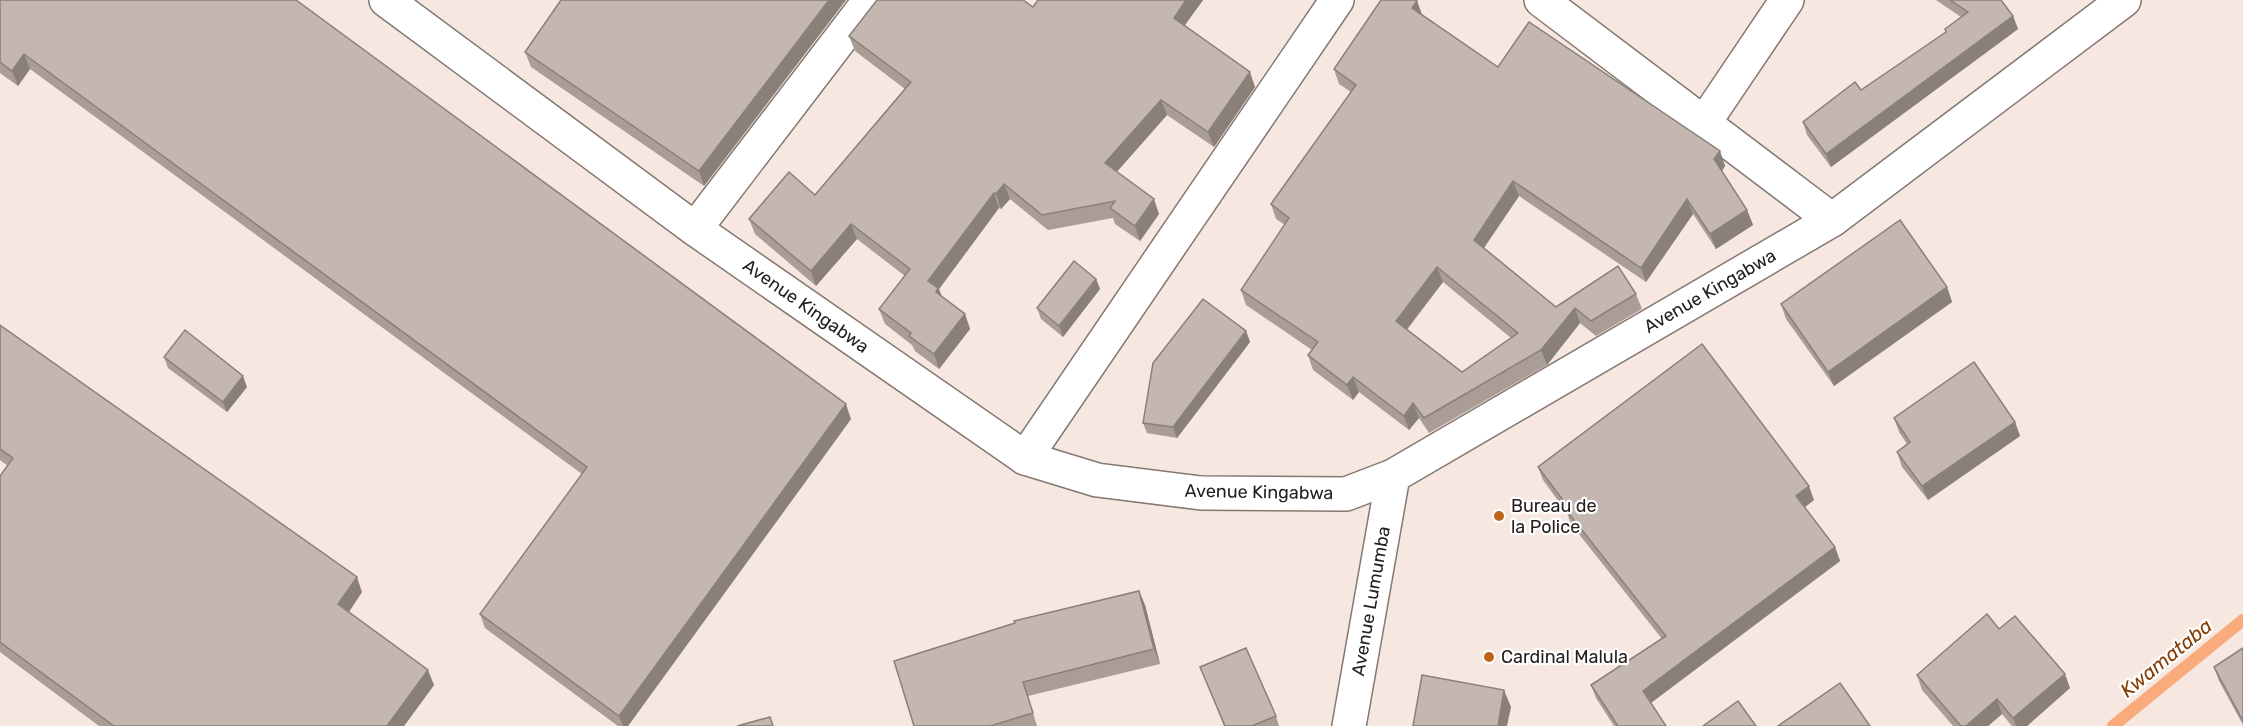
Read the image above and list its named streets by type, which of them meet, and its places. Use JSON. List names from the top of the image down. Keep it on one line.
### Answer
{"streets":{"street":["Avenue Kingabwa","Avenue Lumumba"]},"crossings":[["Avenue Kingabwa","Avenue Lumumba"]],"water":["Kwamataba"],"places":["Bureau de la Police","Cardinal Malula"]}
